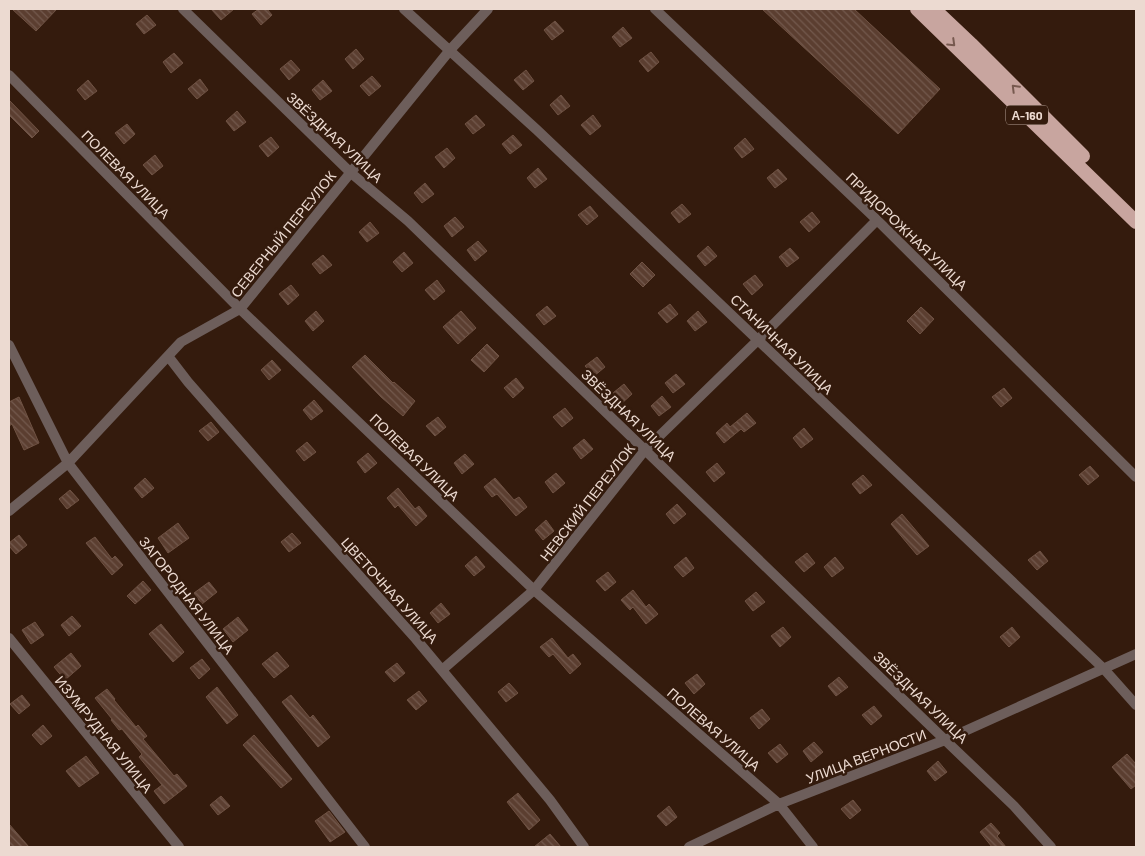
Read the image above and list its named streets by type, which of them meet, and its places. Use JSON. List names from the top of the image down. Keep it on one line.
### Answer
{"streets":{"highway":["А-160"],"street":["ЗВЁЗДНАЯ УЛИЦА","ПОЛЕВАЯ УЛИЦА","ПРИДОРОЖНАЯ УЛИЦА","СЕВЕРНЫЙ ПЕРЕУЛОК","СТАНИЧНАЯ УЛИЦА","НЕВСКИЙ ПЕРЕУЛОК","ЦВЕТОЧНАЯ УЛИЦА","ЗАГОРОДНАЯ УЛИЦА","ИЗУМРУДНАЯ УЛИЦА","УЛИЦА ВЕРНОСТИ"]},"crossings":[["ЗВЁЗДНАЯ УЛИЦА","СЕВЕРНЫЙ ПЕРЕУЛОК"],["ЗВЁЗДНАЯ УЛИЦА","НЕВСКИЙ ПЕРЕУЛОК"],["ЗВЁЗДНАЯ УЛИЦА","УЛИЦА ВЕРНОСТИ"],["ПОЛЕВАЯ УЛИЦА","СЕВЕРНЫЙ ПЕРЕУЛОК"],["ПОЛЕВАЯ УЛИЦА","НЕВСКИЙ ПЕРЕУЛОК"],["ПОЛЕВАЯ УЛИЦА","УЛИЦА ВЕРНОСТИ"],["ПРИДОРОЖНАЯ УЛИЦА","НЕВСКИЙ ПЕРЕУЛОК"],["СЕВЕРНЫЙ ПЕРЕУЛОК","СТАНИЧНАЯ УЛИЦА"],["СЕВЕРНЫЙ ПЕРЕУЛОК","ЦВЕТОЧНАЯ УЛИЦА"],["СЕВЕРНЫЙ ПЕРЕУЛОК","ЗАГОРОДНАЯ УЛИЦА"],["СТАНИЧНАЯ УЛИЦА","НЕВСКИЙ ПЕРЕУЛОК"],["СТАНИЧНАЯ УЛИЦА","УЛИЦА ВЕРНОСТИ"],["НЕВСКИЙ ПЕРЕУЛОК","ЦВЕТОЧНАЯ УЛИЦА"]]}
